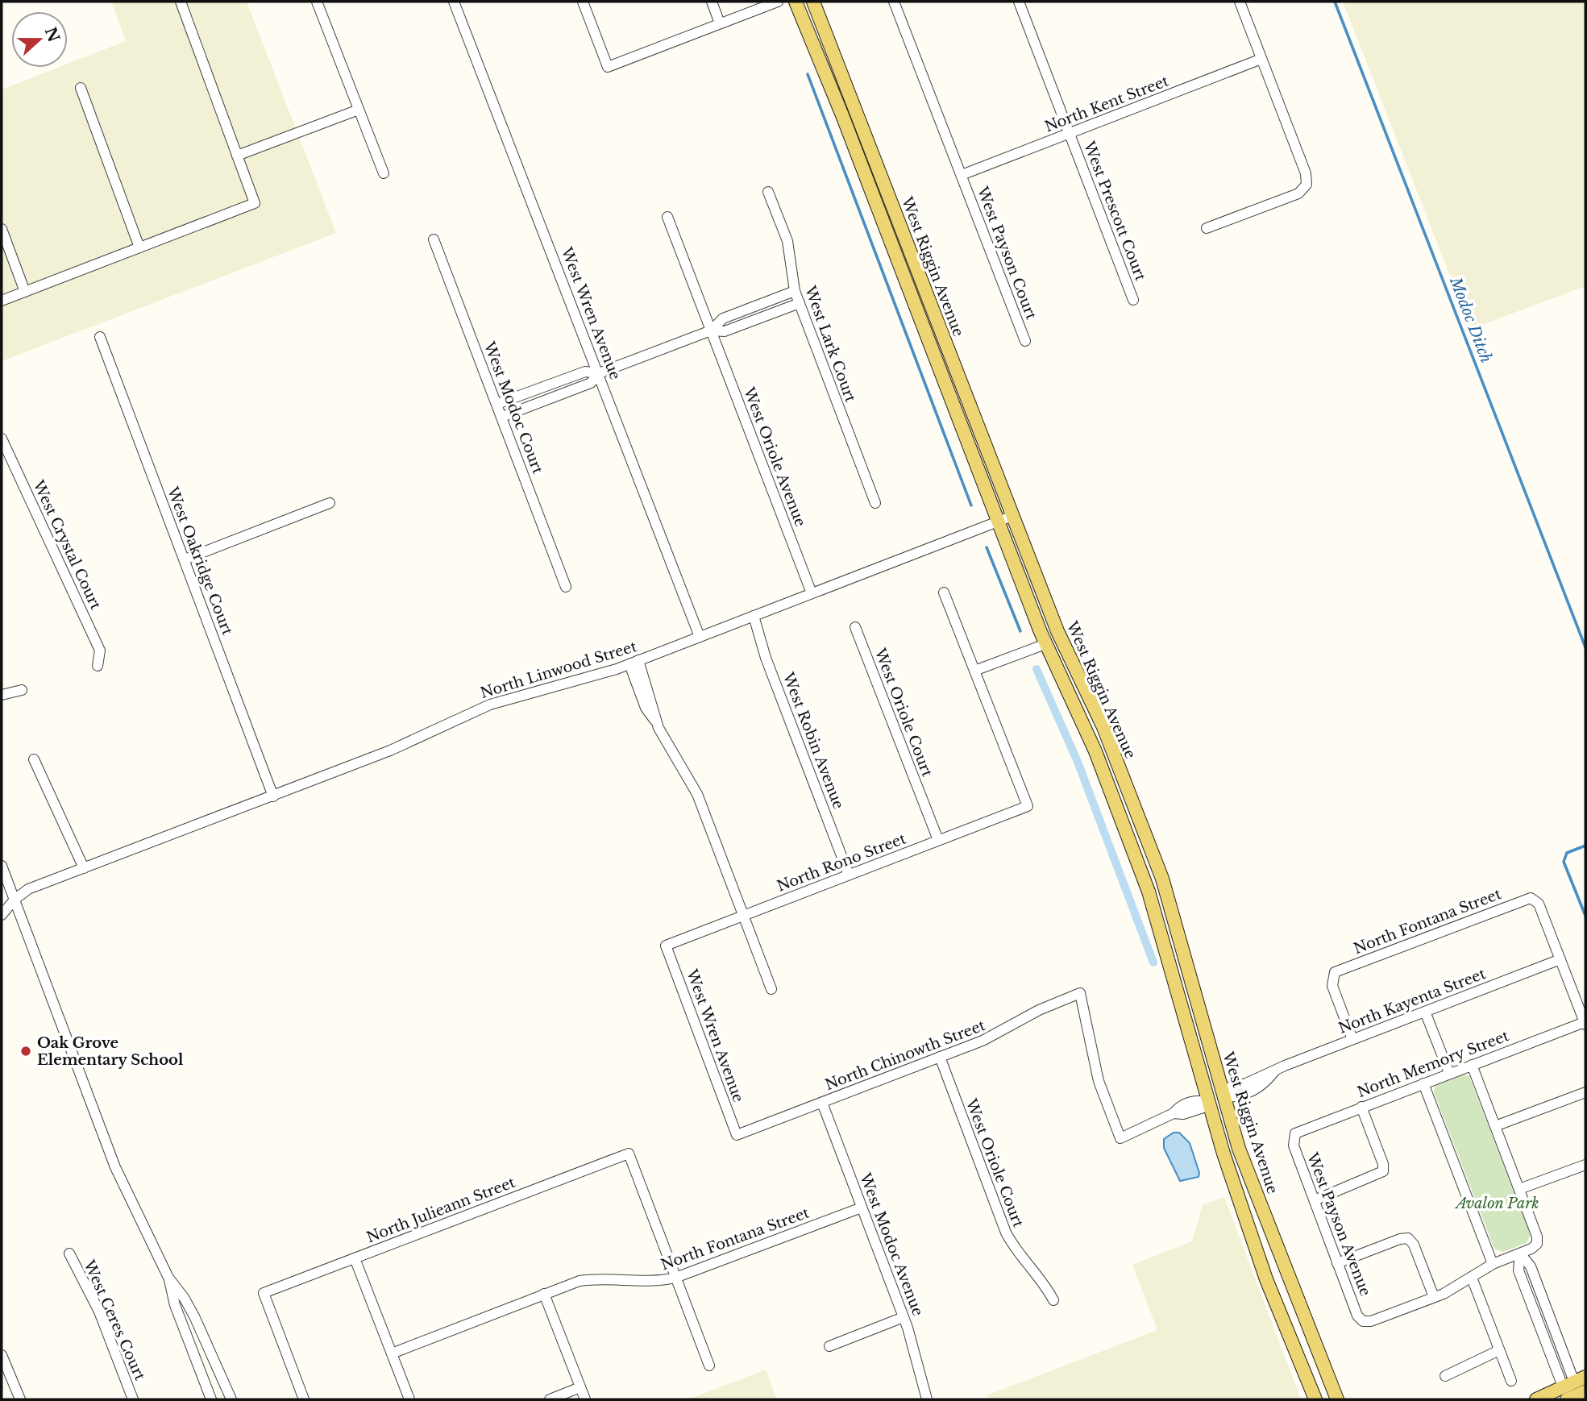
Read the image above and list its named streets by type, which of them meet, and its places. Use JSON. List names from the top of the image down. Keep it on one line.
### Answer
{"streets":{"main road":["West Riggin Avenue"],"street":["North Kent Street","West Prescott Court","West Payson Court","West Wren Avenue","West Lark Court","West Modoc Court","West Oriole Avenue","West Crystal Court","West Oakridge Court","North Linwood Street","West Oriole Court","West Robin Avenue","North Rono Street","North Fontana Street","North Kayenta Street","North Chinowth Street","North Memory Street","North Julieann Street","West Payson Avenue","West Modoc Avenue","West Ceres Court"]},"crossings":[["North Kent Street","West Prescott Court"],["North Kent Street","West Payson Court"],["West Riggin Avenue","North Linwood Street"],["West Riggin Avenue","North Kayenta Street"],["West Wren Avenue","North Linwood Street"],["West Wren Avenue","North Rono Street"],["West Wren Avenue","North Chinowth Street"],["West Oriole Avenue","North Linwood Street"],["West Oakridge Court","North Linwood Street"],["North Linwood Street","West Robin Avenue"],["West Oriole Court","North Rono Street"],["West Oriole Court","North Chinowth Street"],["West Robin Avenue","North Rono Street"],["North Fontana Street","North Kayenta Street"],["North Fontana Street","North Julieann Street"],["North Fontana Street","West Modoc Avenue"],["North Chinowth Street","West Modoc Avenue"],["North Memory Street","West Payson Avenue"]],"water":["Modoc Ditch"],"parks":["Avalon Park"],"places":["Oak Grove Elementary School"],"north":"right"}
